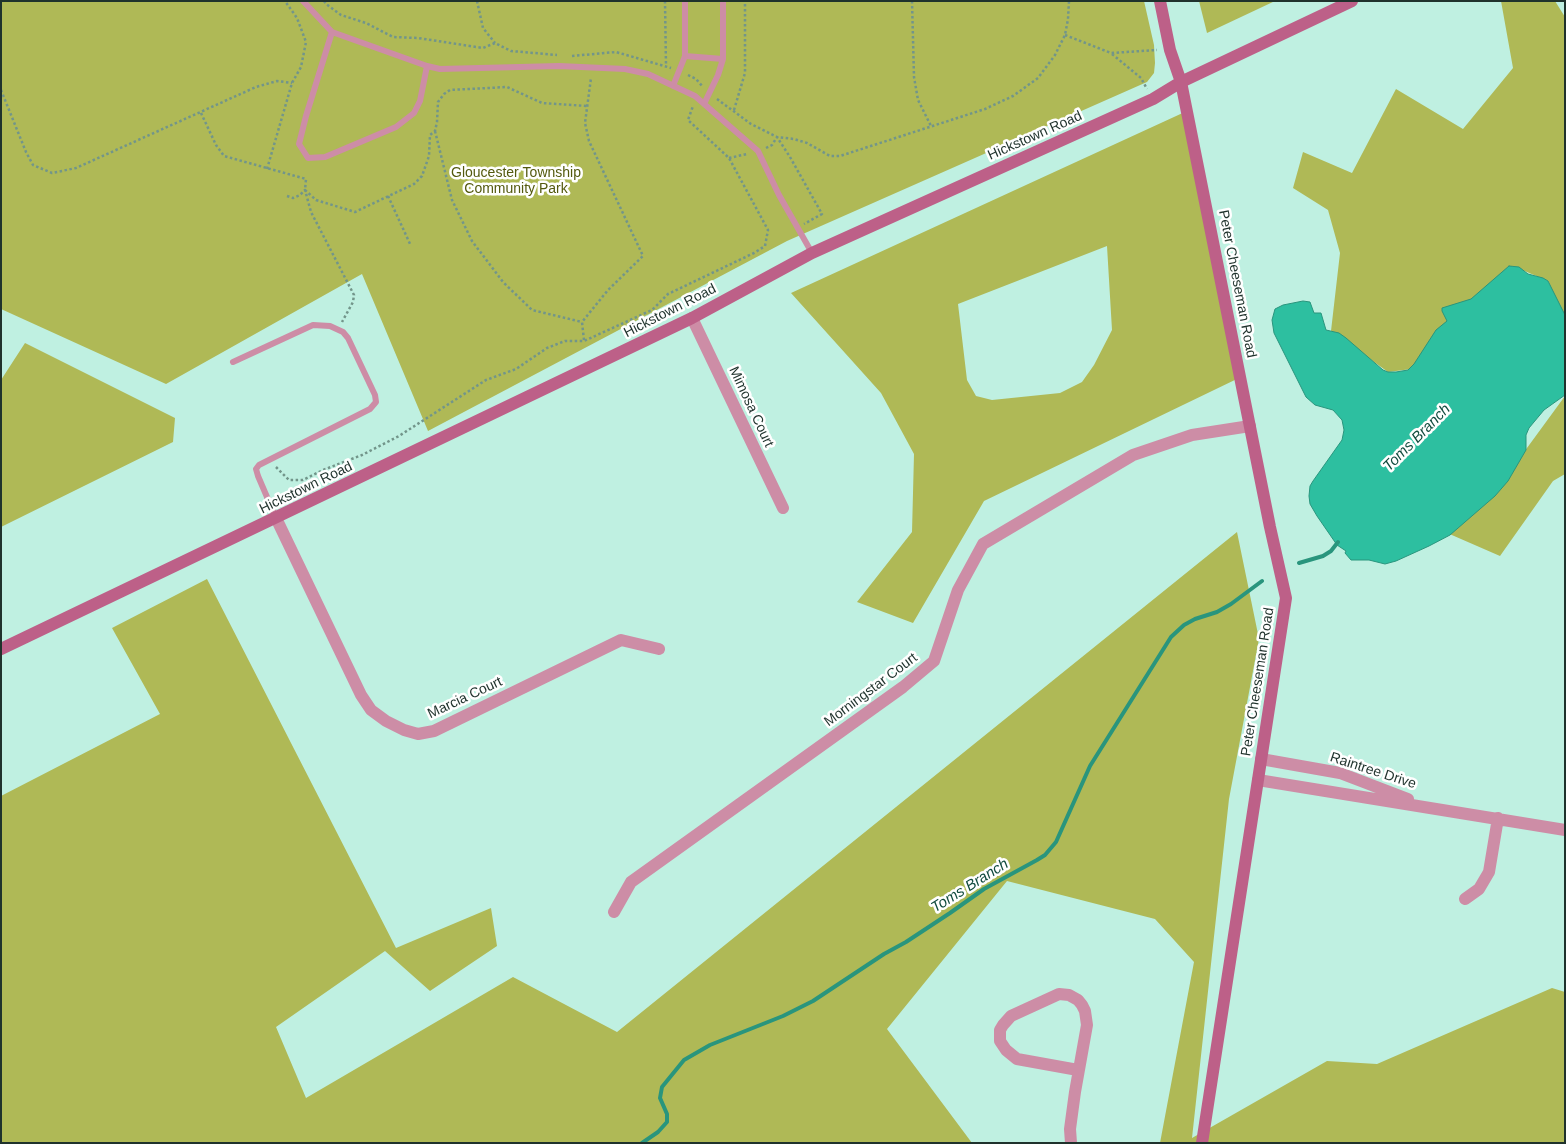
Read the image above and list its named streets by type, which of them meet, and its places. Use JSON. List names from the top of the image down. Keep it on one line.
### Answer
{"streets":{"street":["Hickstown Road","Peter Cheeseman Road","Mimosa Court","Morningstar Court","Marcia Court","Raintree Drive"]},"crossings":[["Hickstown Road","Peter Cheeseman Road"],["Hickstown Road","Mimosa Court"],["Hickstown Road","Marcia Court"],["Peter Cheeseman Road","Morningstar Court"],["Peter Cheeseman Road","Raintree Drive"]],"water":["Toms Branch"],"parks":["Gloucester Township Community Park"]}
